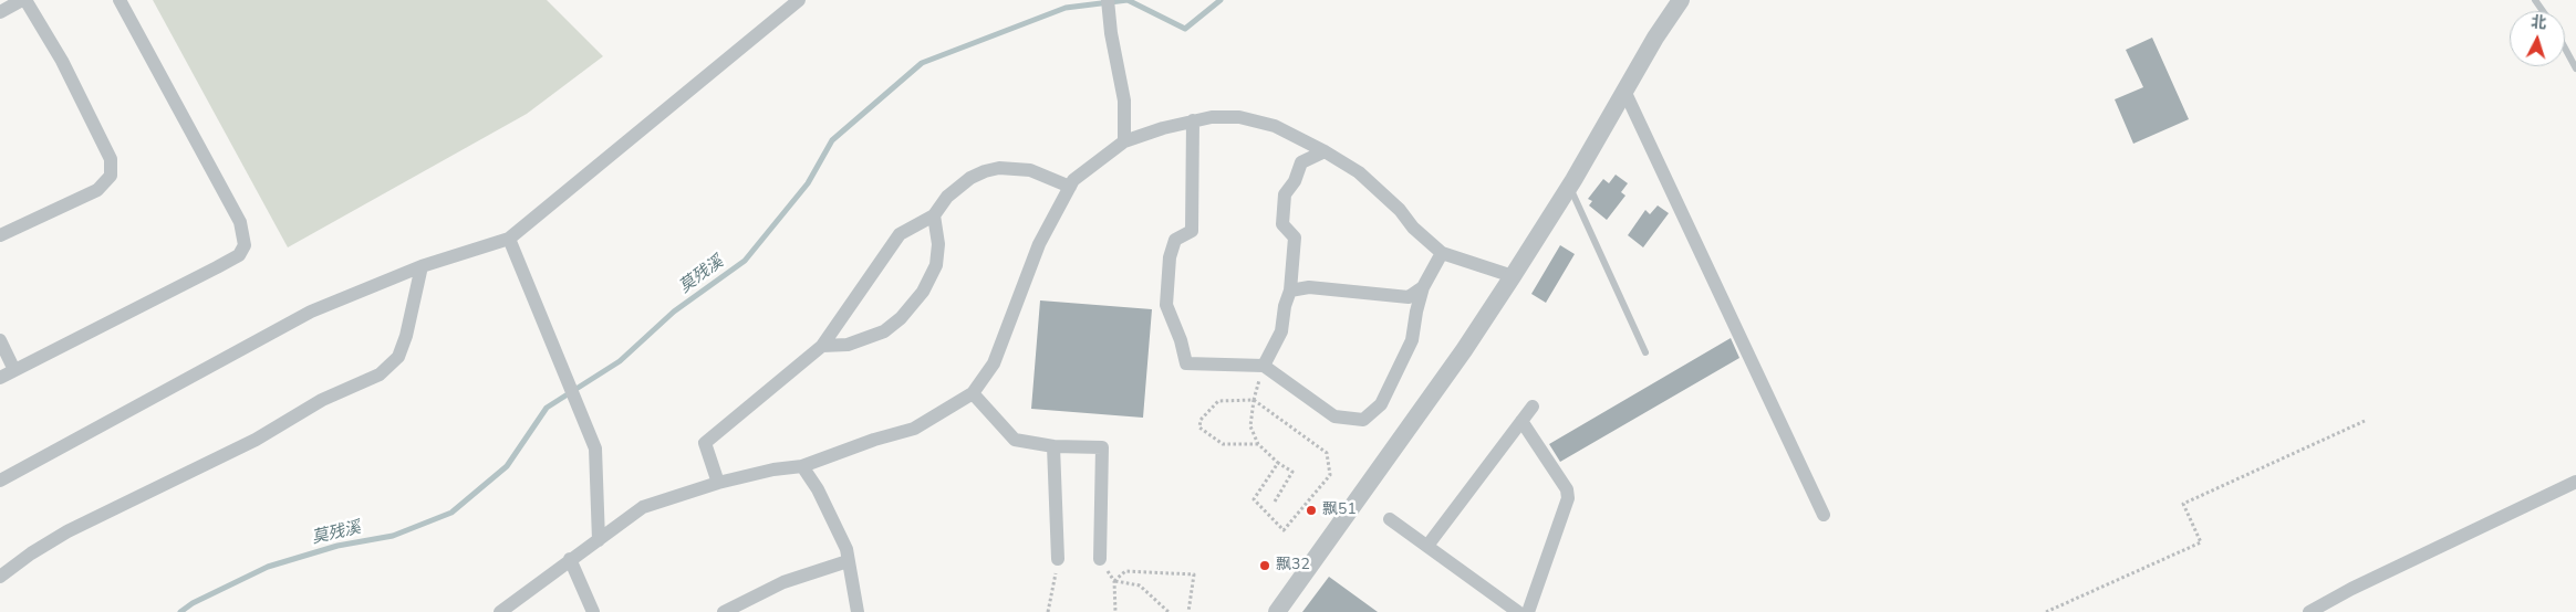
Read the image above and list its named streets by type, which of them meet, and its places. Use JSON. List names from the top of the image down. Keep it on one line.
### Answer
{"water":["莫残溪"],"places":["飘51","飘32"],"north":"top"}
